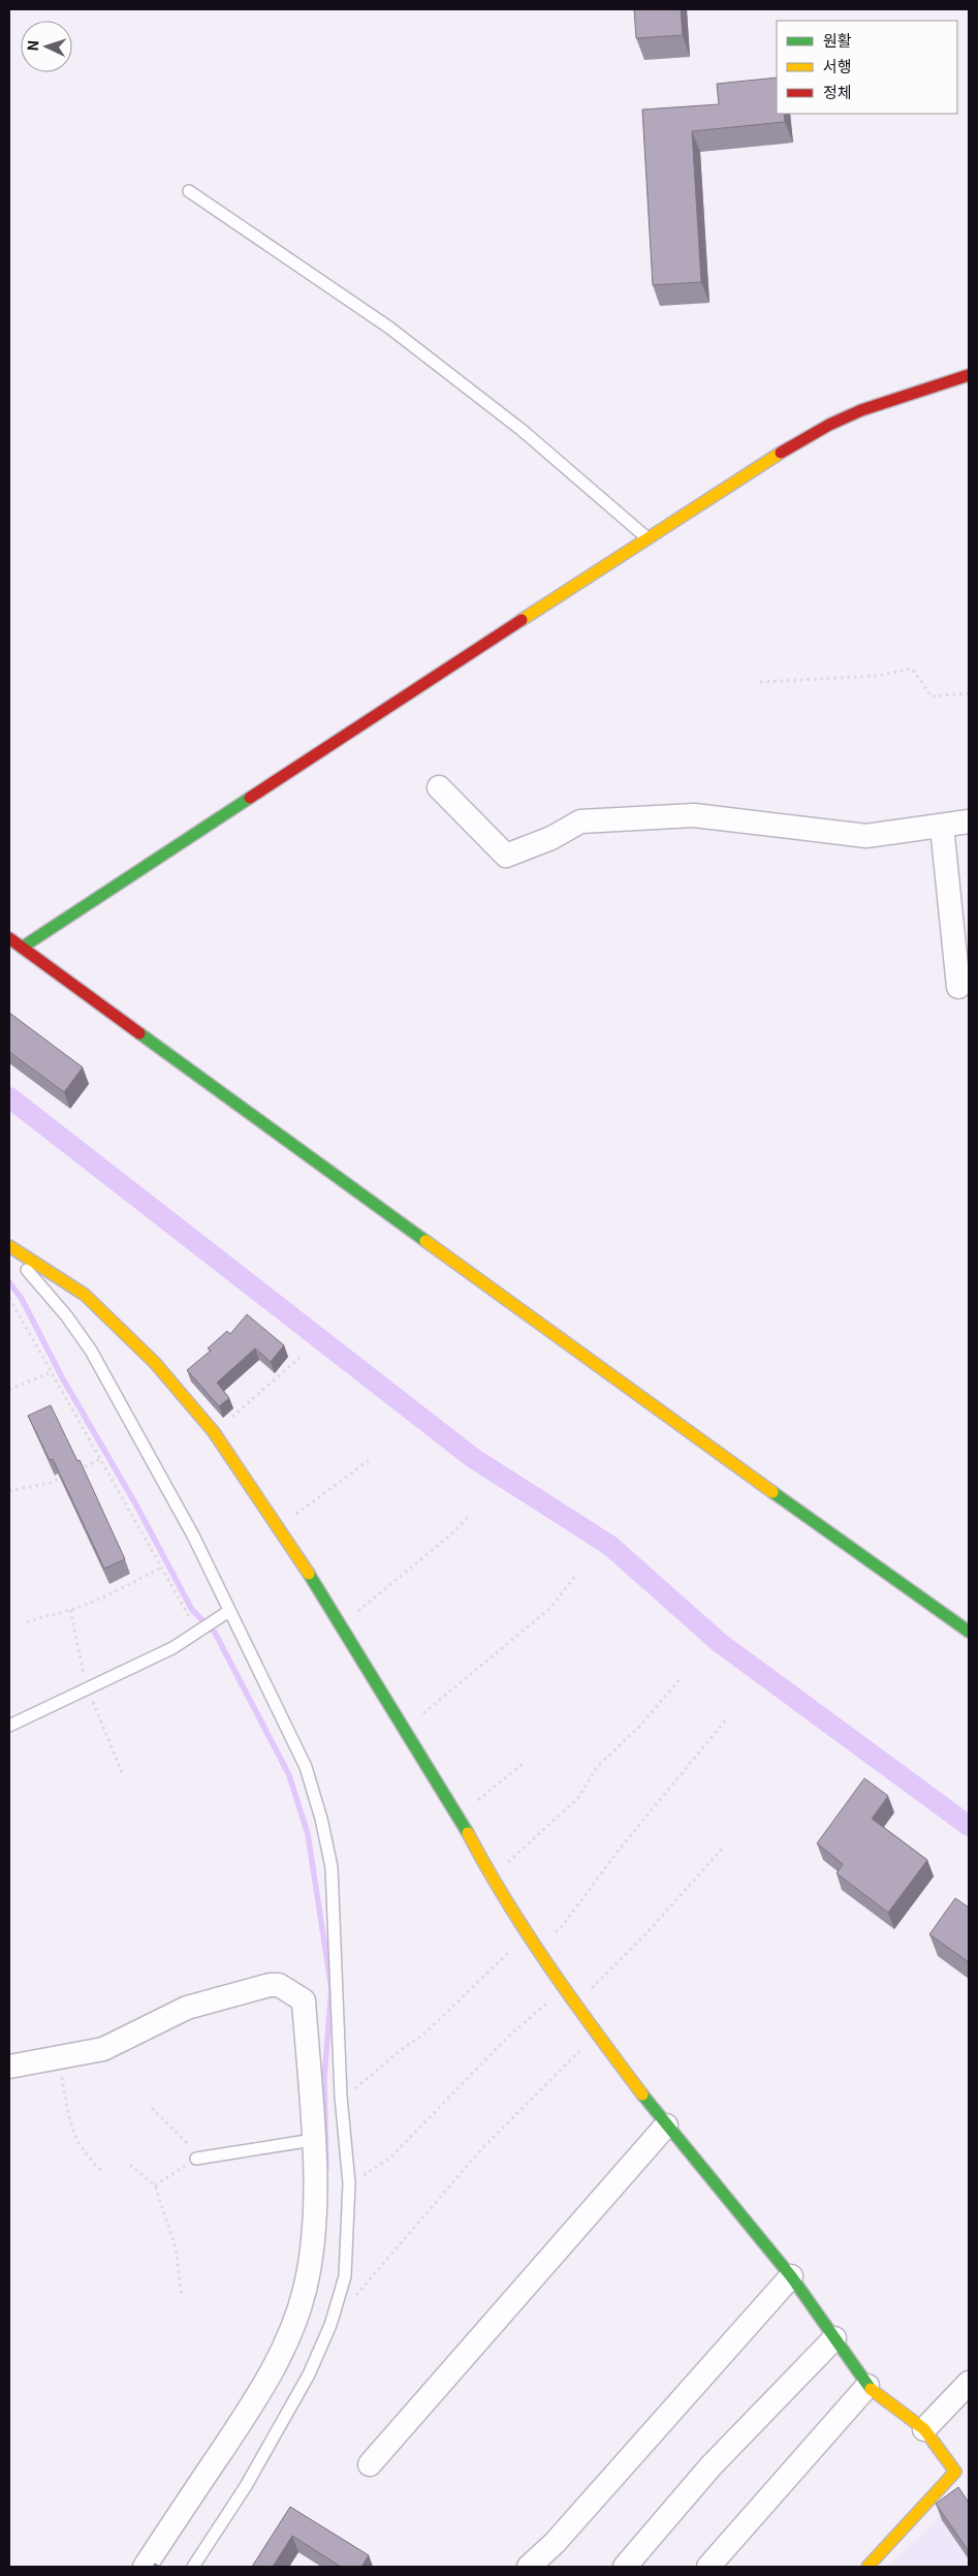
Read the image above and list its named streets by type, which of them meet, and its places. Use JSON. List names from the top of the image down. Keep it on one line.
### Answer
{"legend":["원활","서행","정체"],"north":"left"}
